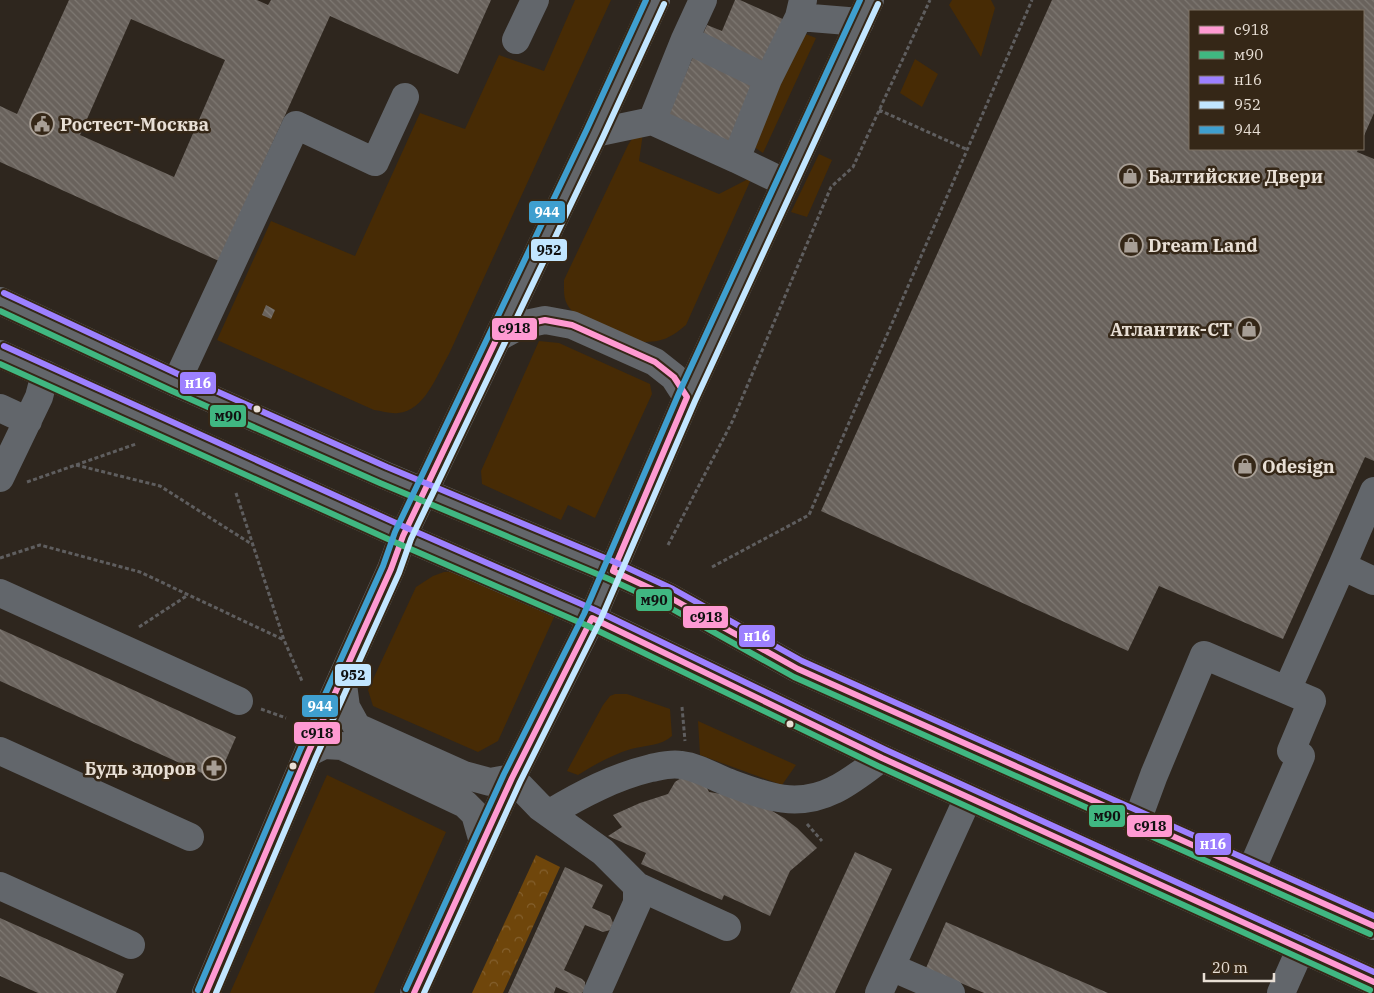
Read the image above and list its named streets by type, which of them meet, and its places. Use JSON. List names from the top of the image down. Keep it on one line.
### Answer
{"places":{"public building":["Ростест-Москва"],"shop":["Балтийские Двери","Dream Land","Атлантик-СТ","Odesign"],"pharmacy":["Будь здоров"]},"lines":["transit line 944","transit line 952","transit line н16","transit line м90","transit line с918"],"legend":["с918","м90","н16","952","944"],"scale_bar":"20 m"}
